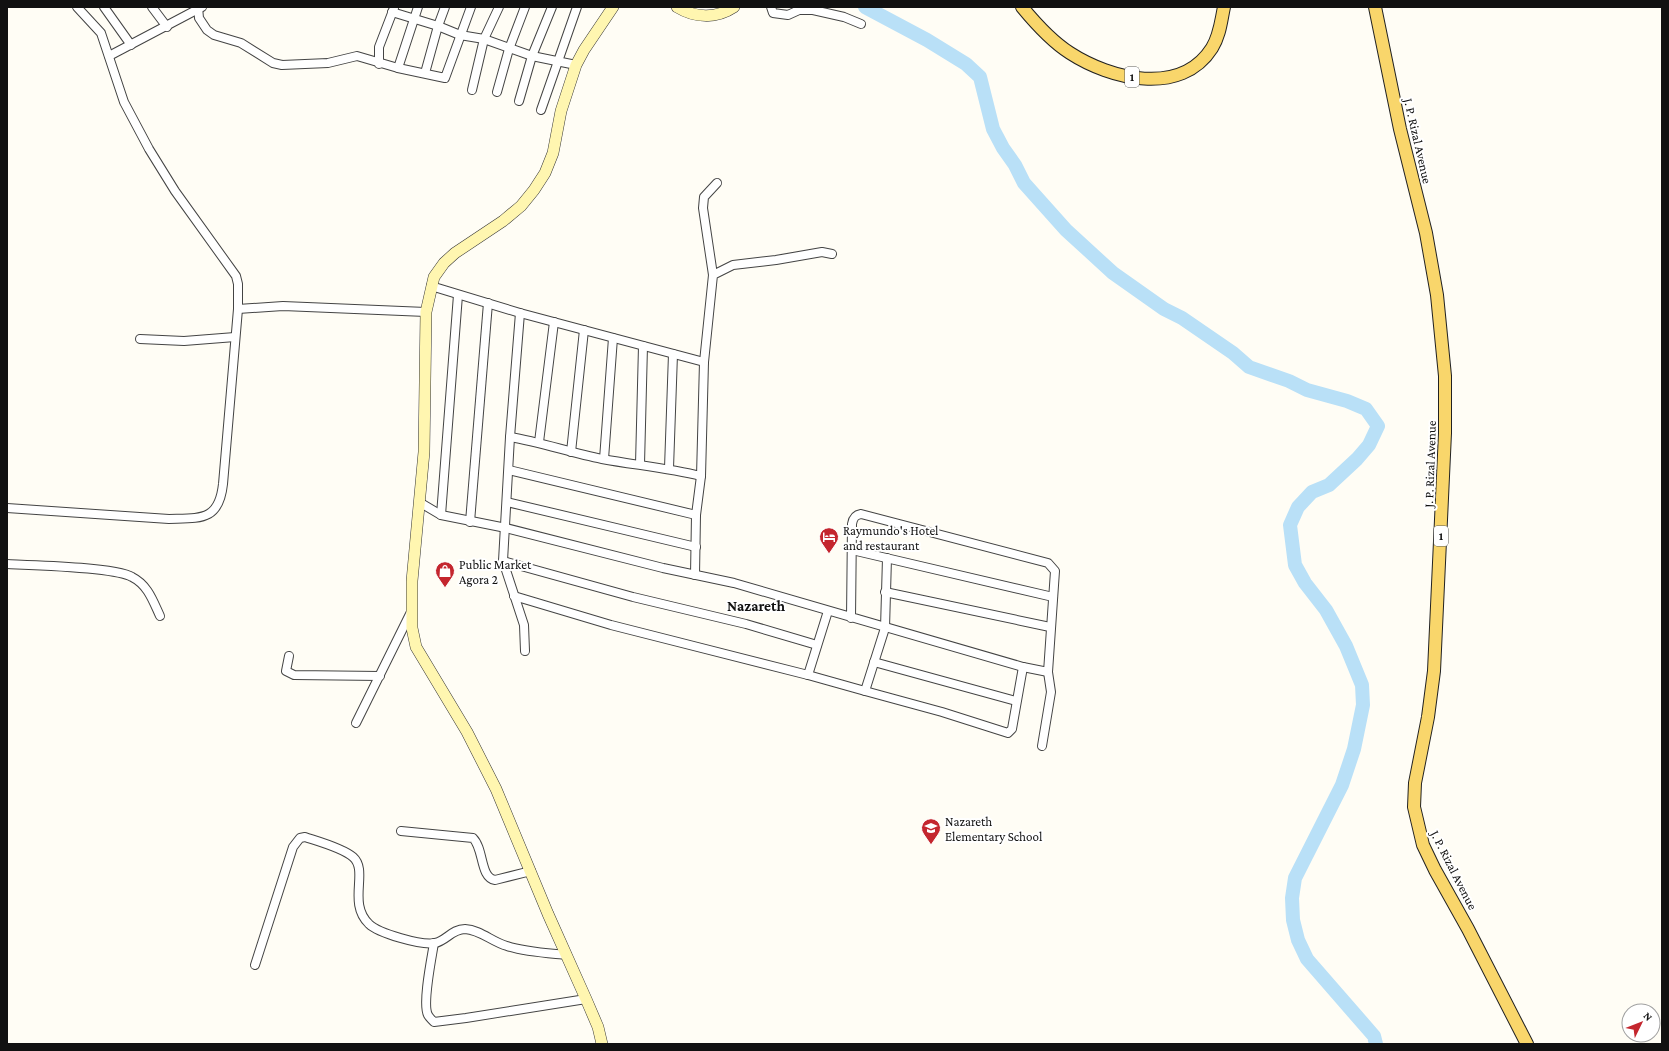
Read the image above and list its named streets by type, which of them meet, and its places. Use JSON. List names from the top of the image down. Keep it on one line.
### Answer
{"streets":{"main road":["1","J. P. Rizal Avenue"]},"districts":["Nazareth"],"places":{"hotel":["Raymundo's Hotel and restaurant"],"shop":["Public Market Agora 2"],"school or university":["Nazareth Elementary School"]},"north":"top right"}
